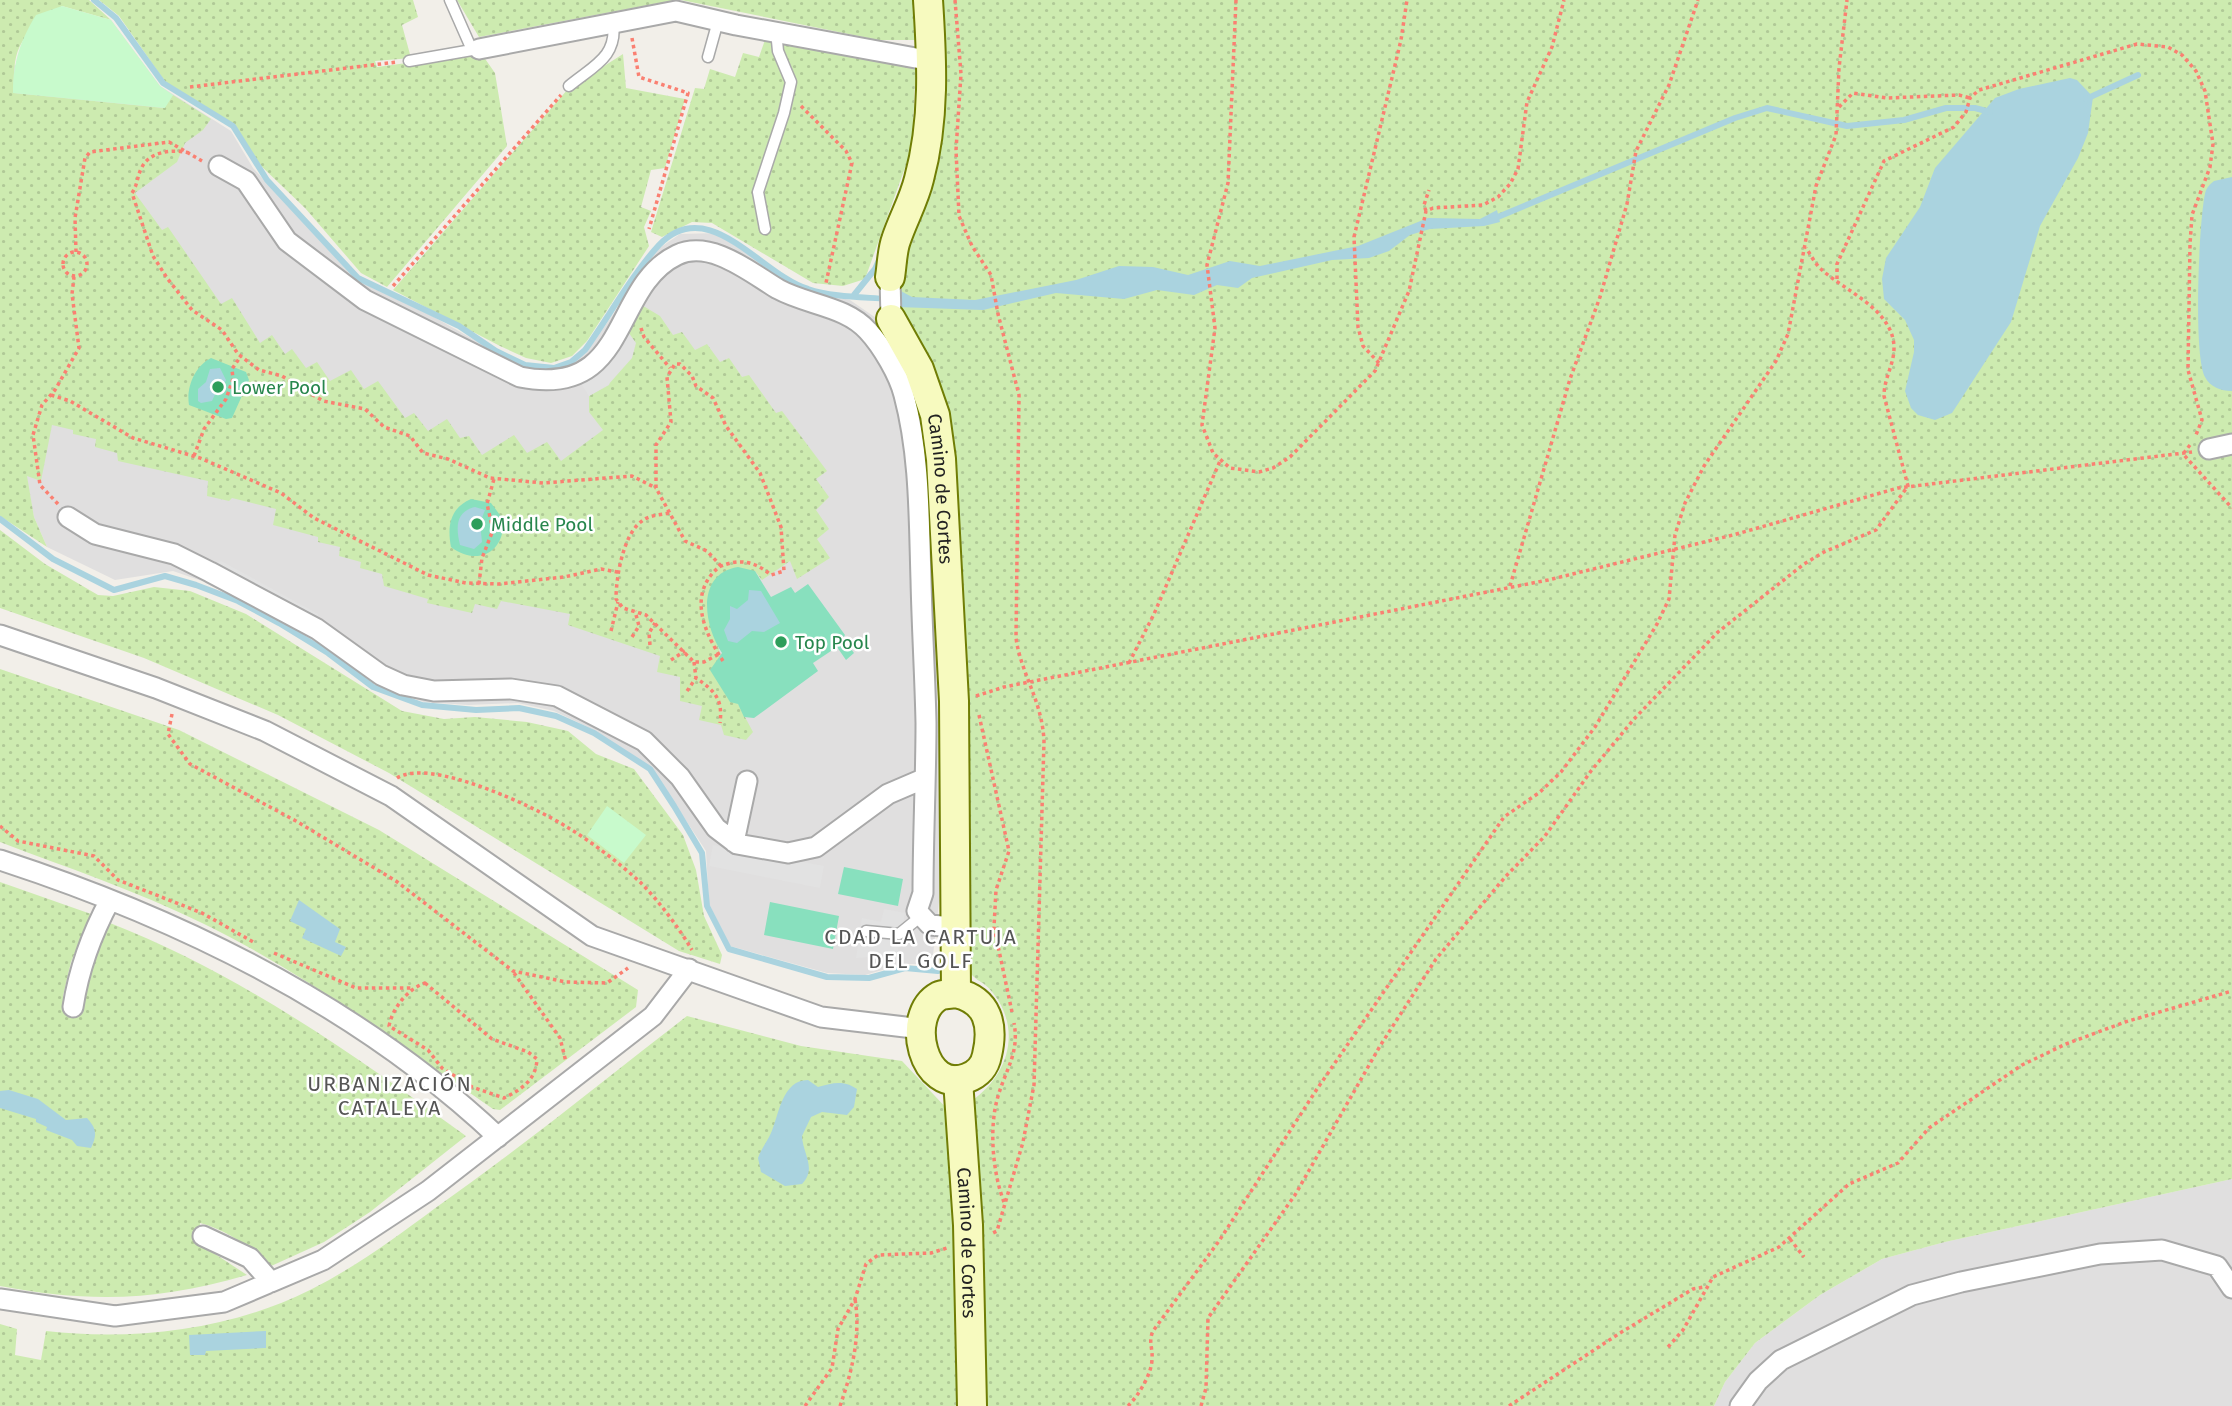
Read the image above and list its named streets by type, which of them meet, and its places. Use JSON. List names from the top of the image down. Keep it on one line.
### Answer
{"streets":{"street":["Camino de Cortes"]},"districts":["CDAD LA CARTUJA DEL GOLF","URBANIZACIÓN CATALEYA"],"places":["Lower Pool","Middle Pool","Top Pool"]}
